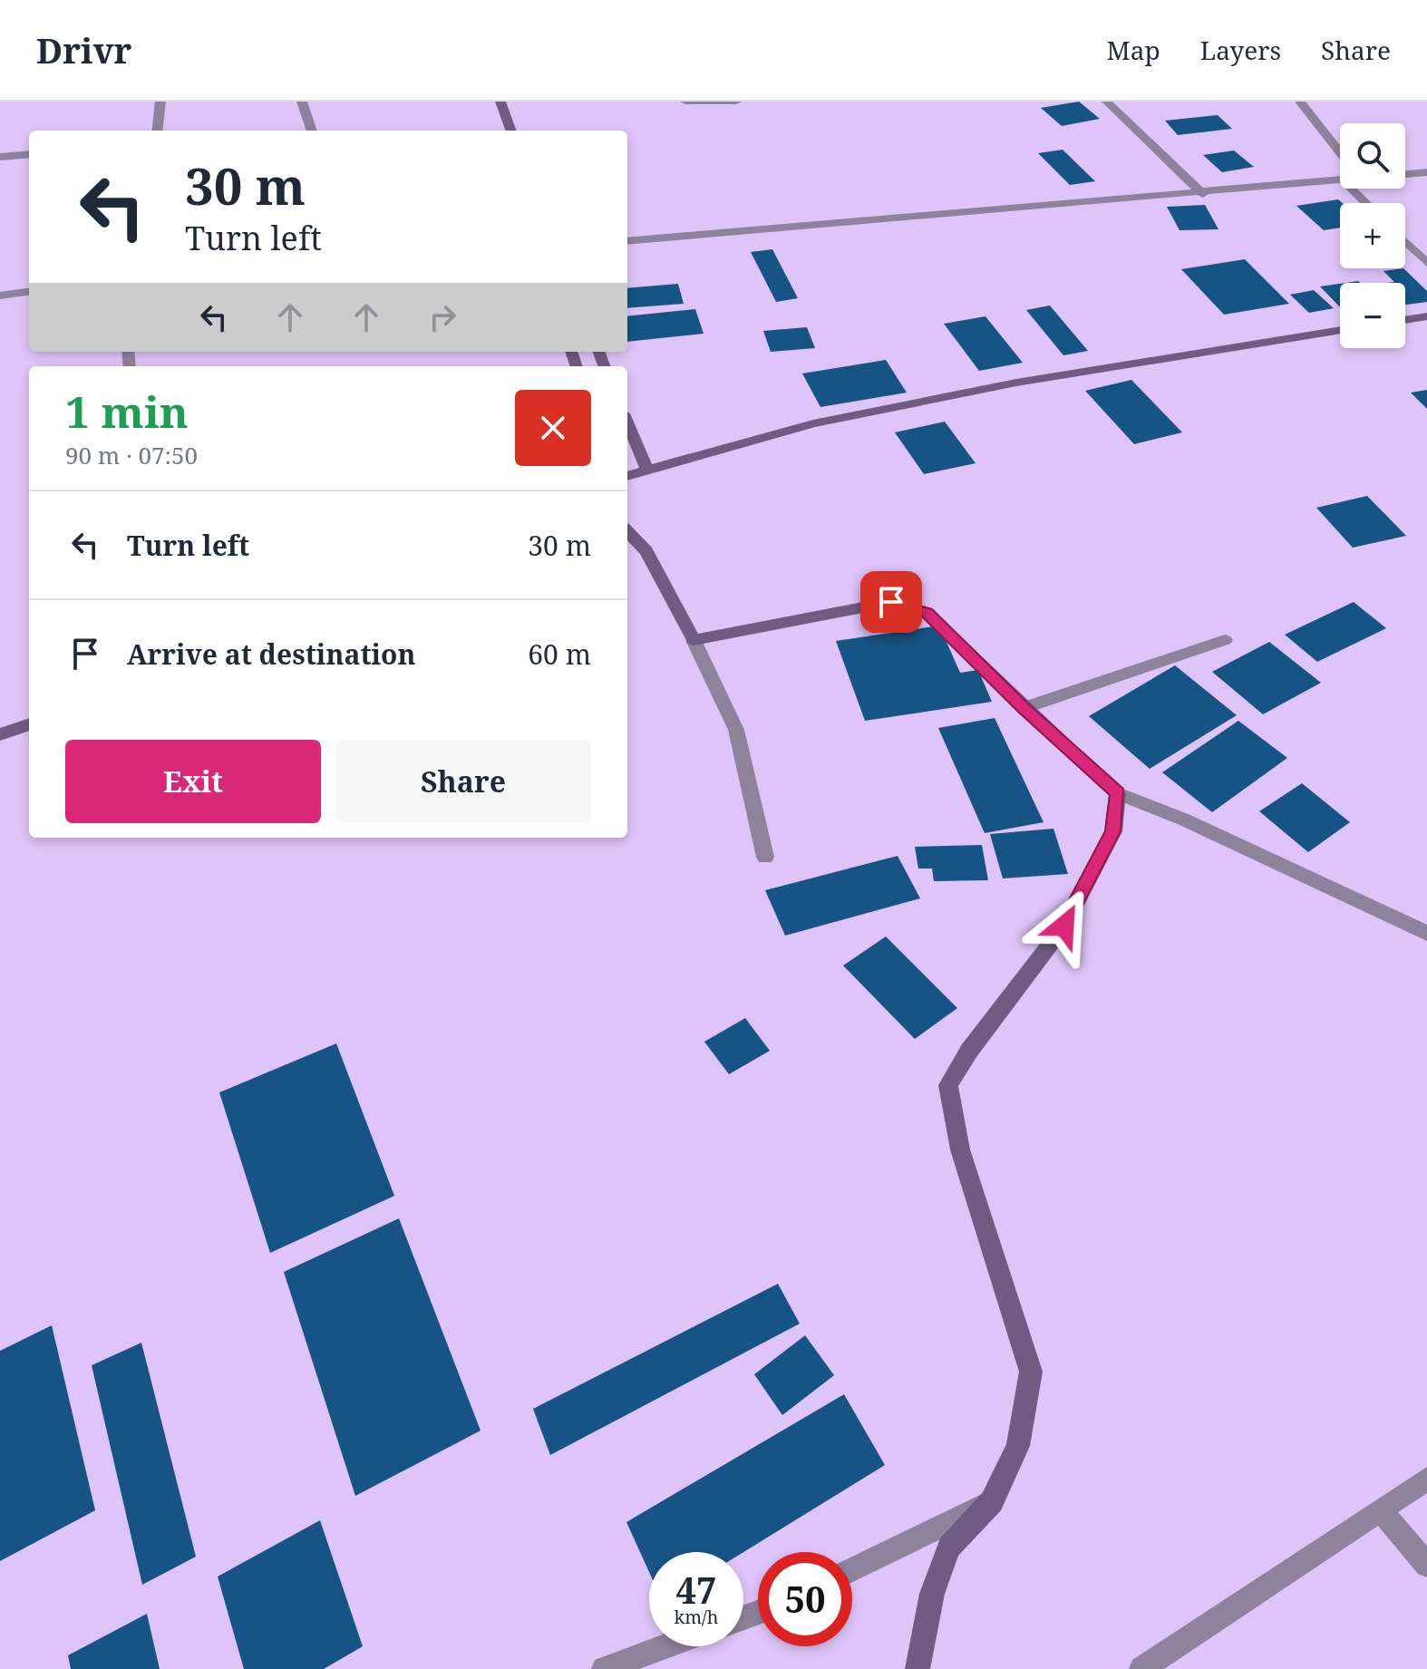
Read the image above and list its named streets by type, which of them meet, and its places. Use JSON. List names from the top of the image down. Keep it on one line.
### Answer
{"page":{"header":"Drivr","nav":["Map","Layers","Share"],"map_buttons":["+","−"],"turn":["30 m","Turn left"],"heading":["1 min","90 m · 07:50"],"list":[{"name":"Turn left","value":"30 m"},{"name":"Arrive at destination","value":"60 m"}],"buttons":["Exit","Share"],"speed":"47 km/h","limit":"50"}}
